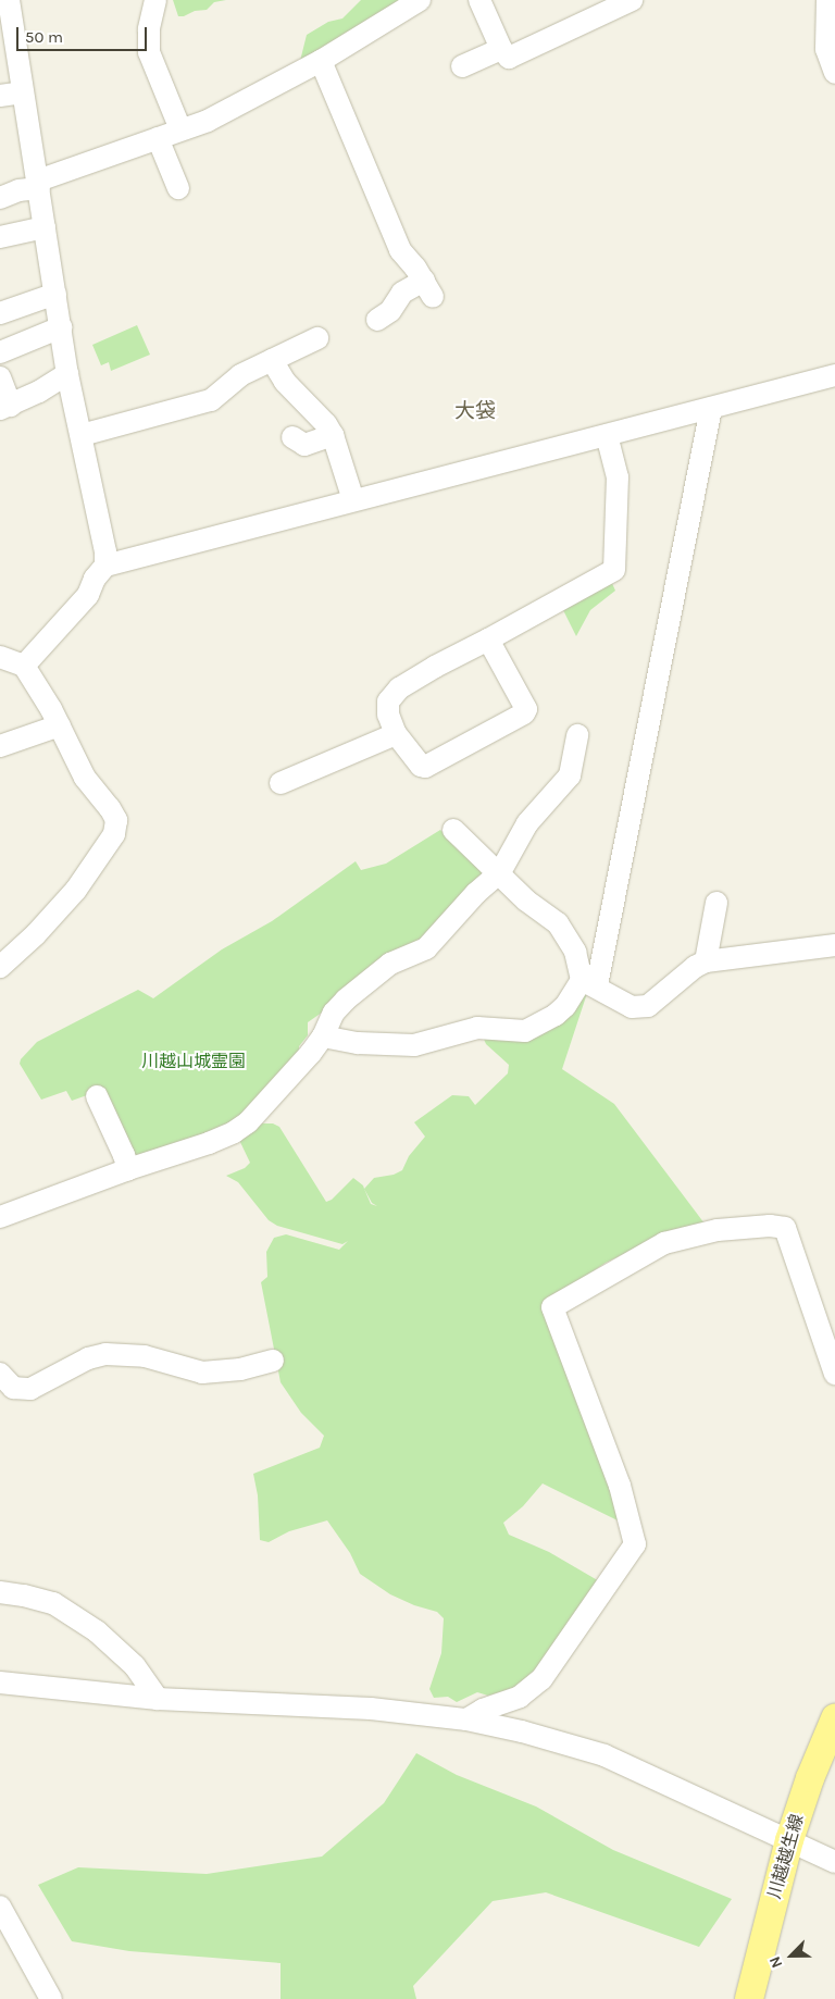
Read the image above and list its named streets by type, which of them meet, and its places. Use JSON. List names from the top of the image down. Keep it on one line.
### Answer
{"streets":{"main road":["川越越生線"]},"districts":["大袋"],"parks":["川越山城霊園"],"scale_bar":"50 m","north":"bottom left"}
